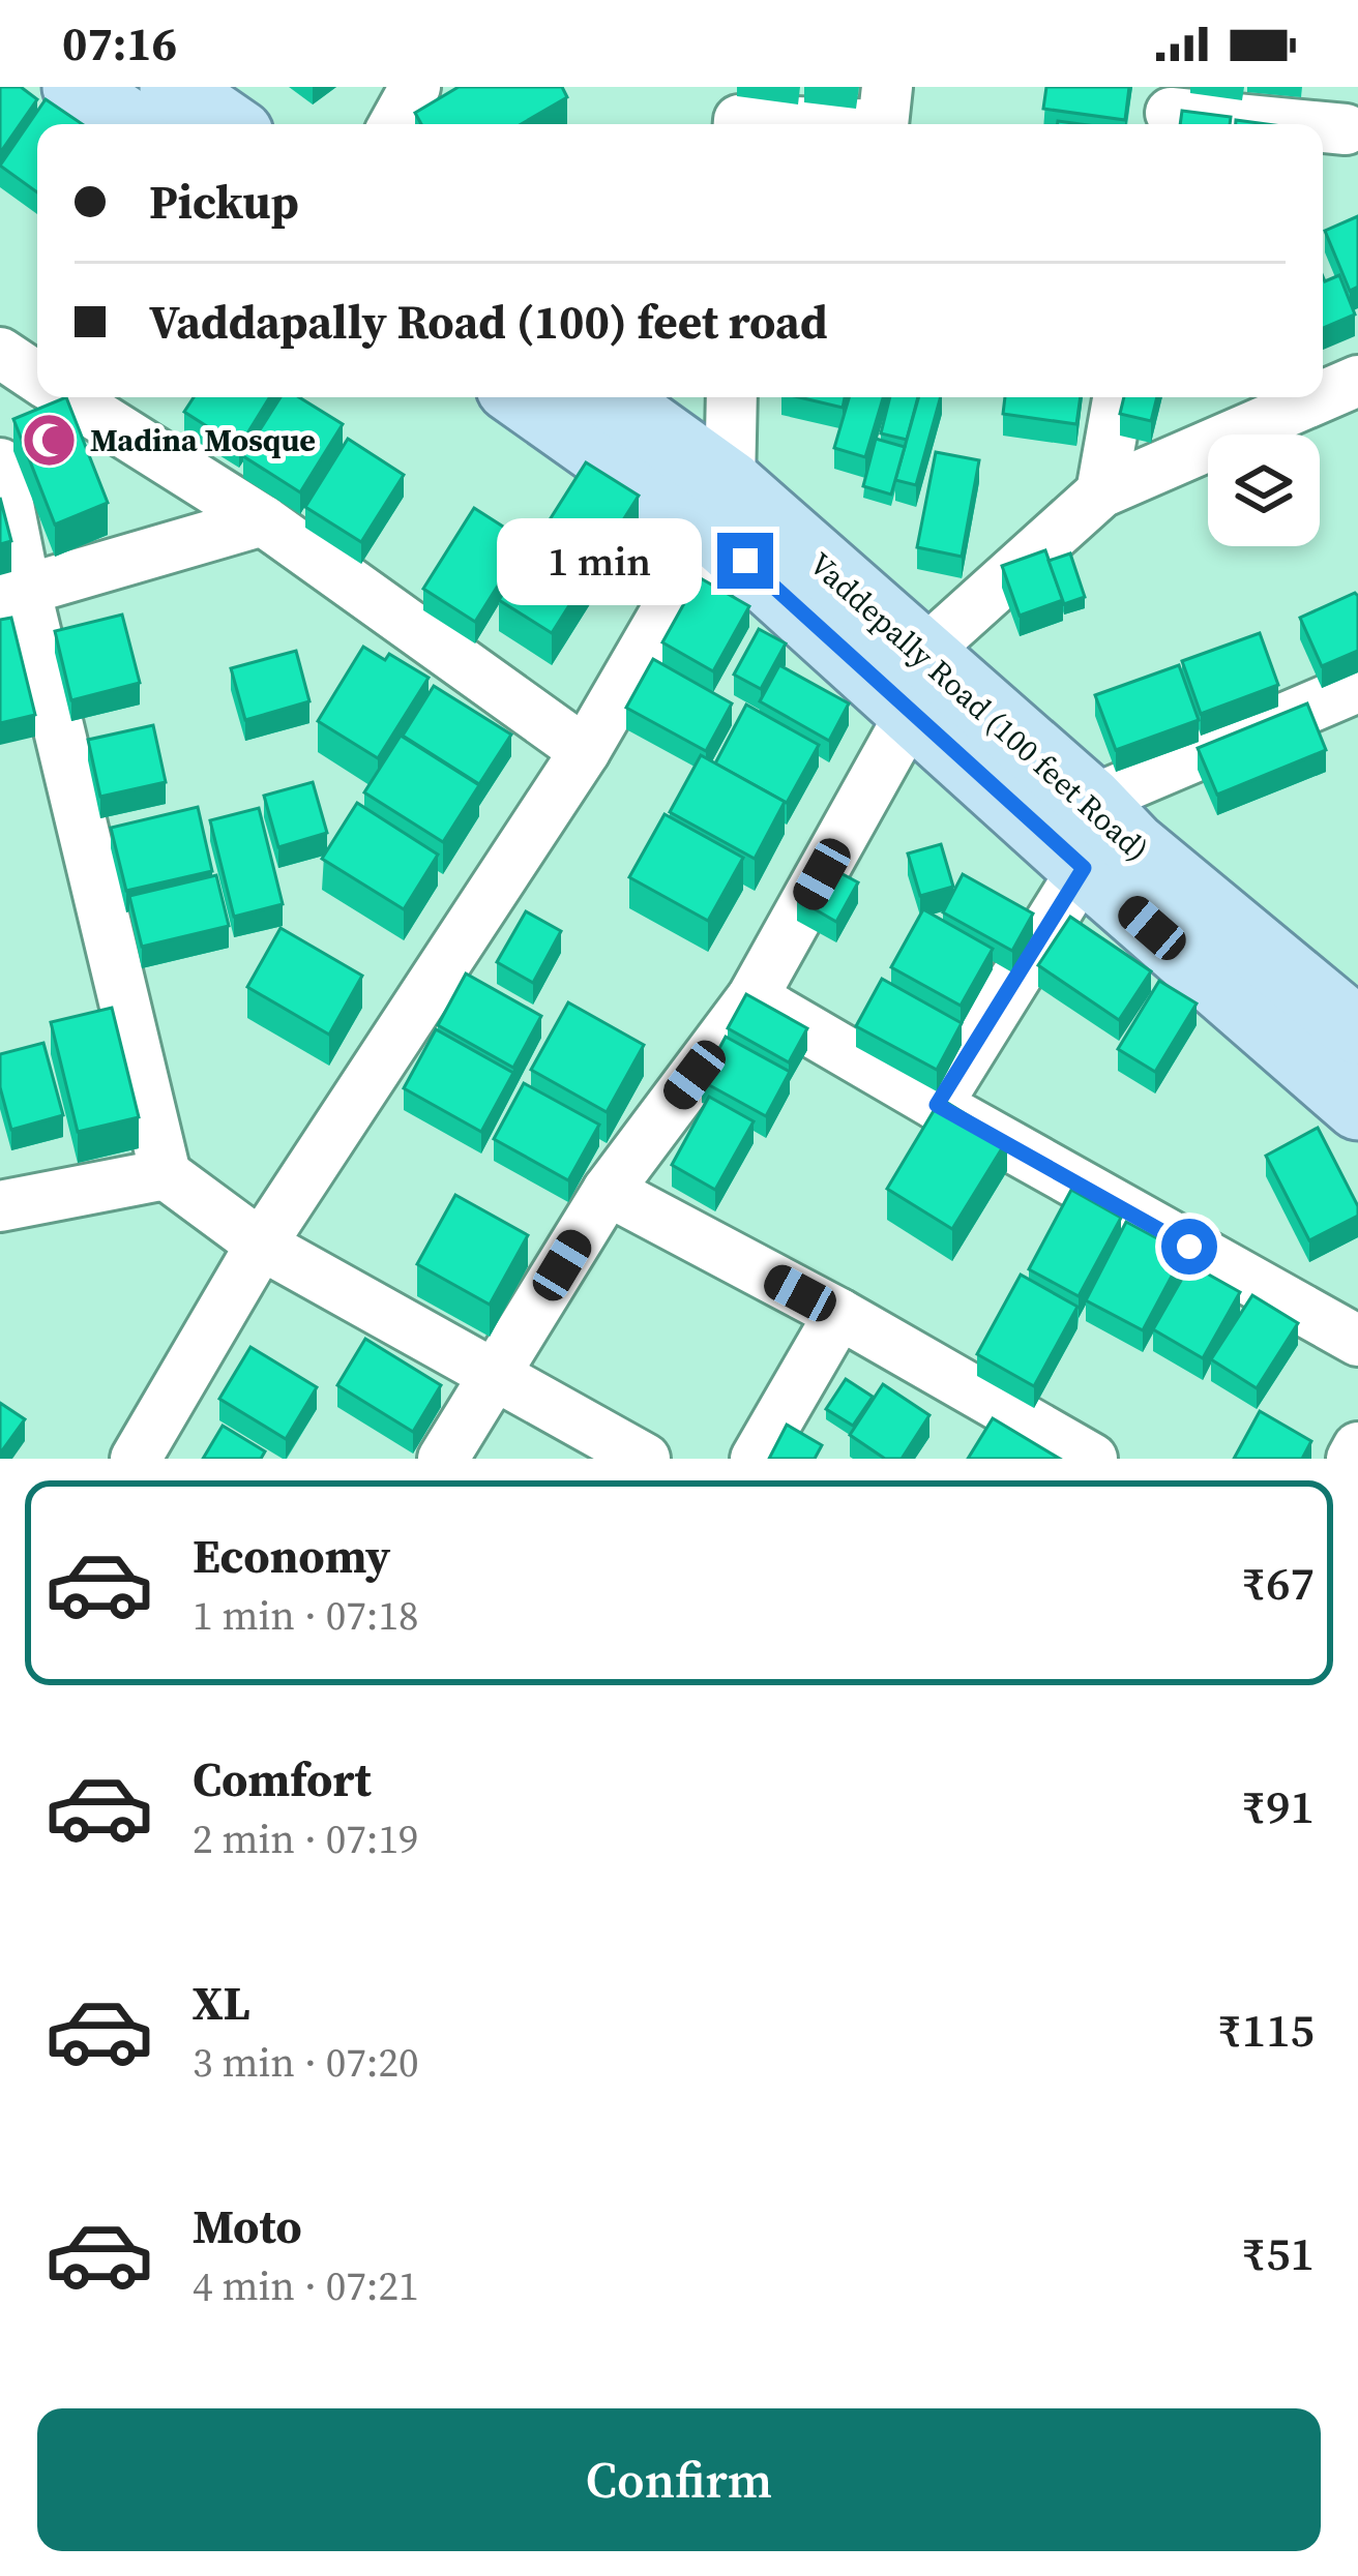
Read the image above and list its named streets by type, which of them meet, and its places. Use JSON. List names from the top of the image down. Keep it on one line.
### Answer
{"streets":{"main road":["Vaddepally Road (100 feet Road)"]},"places":{"mosque":["Madina Mosque"]},"page":{"status":"07:16","banner":["Pickup","Vaddapally Road (100) feet road"],"bubble":"1 min","list":[{"name":"Economy","note":"1 min · 07:18","value":"₹67"},{"name":"Comfort","note":"2 min · 07:19","value":"₹91"},{"name":"XL","note":"3 min · 07:20","value":"₹115"},{"name":"Moto","note":"4 min · 07:21","value":"₹51"}],"buttons":"Confirm"}}
